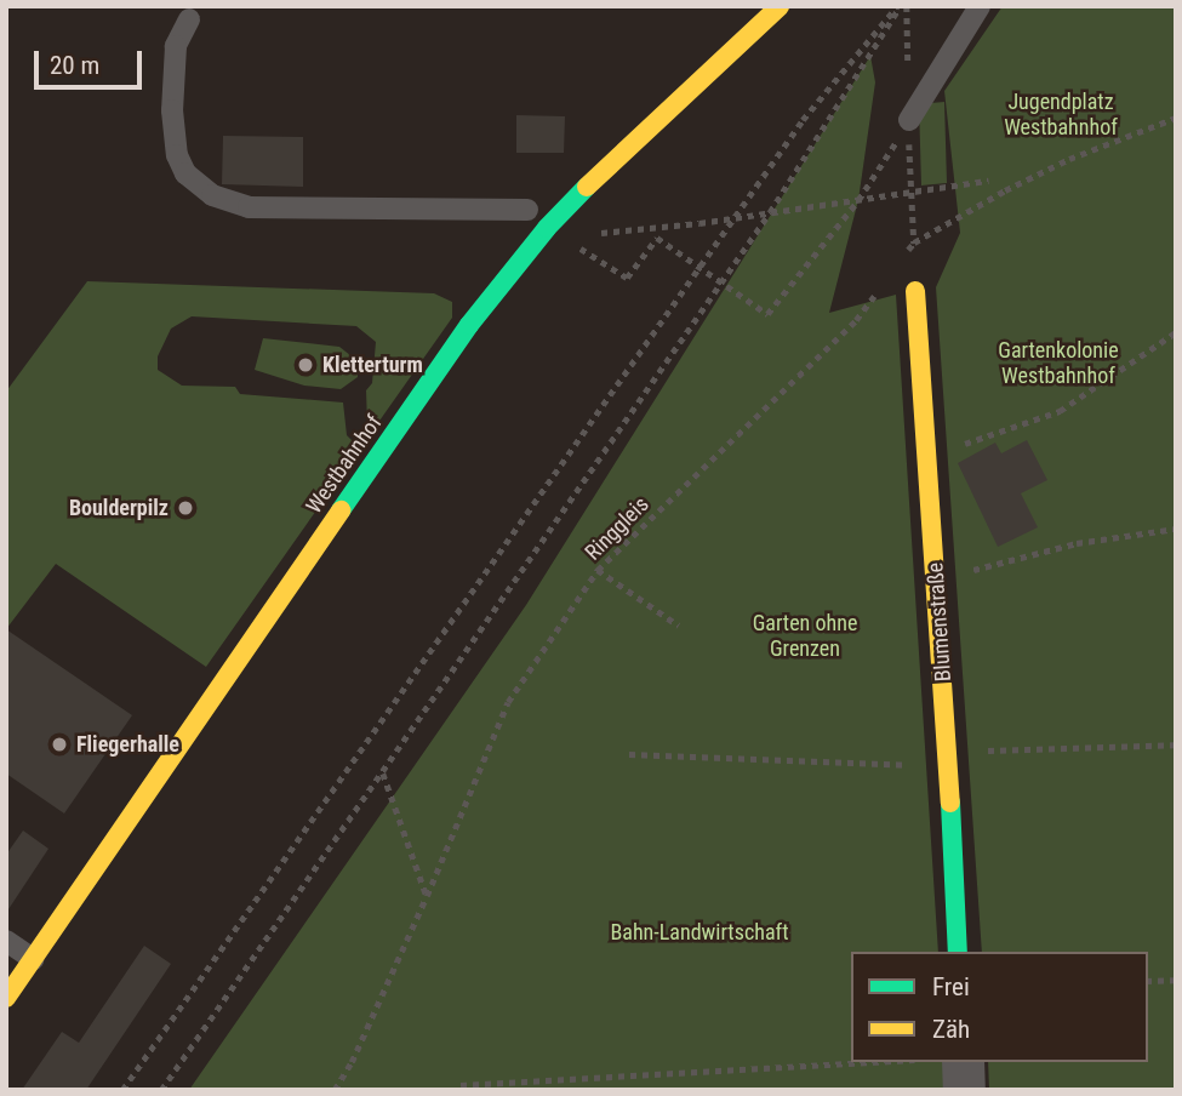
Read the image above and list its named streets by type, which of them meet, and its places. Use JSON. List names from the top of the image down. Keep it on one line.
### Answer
{"streets":{"street":["Westbahnhof","Blumenstraße"],"path":["Ringgleis"]},"parks":["Jugendplatz Westbahnhof","Gartenkolonie Westbahnhof","Garten ohne Grenzen","Bahn-Landwirtschaft"],"places":["Kletterturm","Boulderpilz","Fliegerhalle"],"legend":["Frei","Zäh"],"scale_bar":"20 m"}
